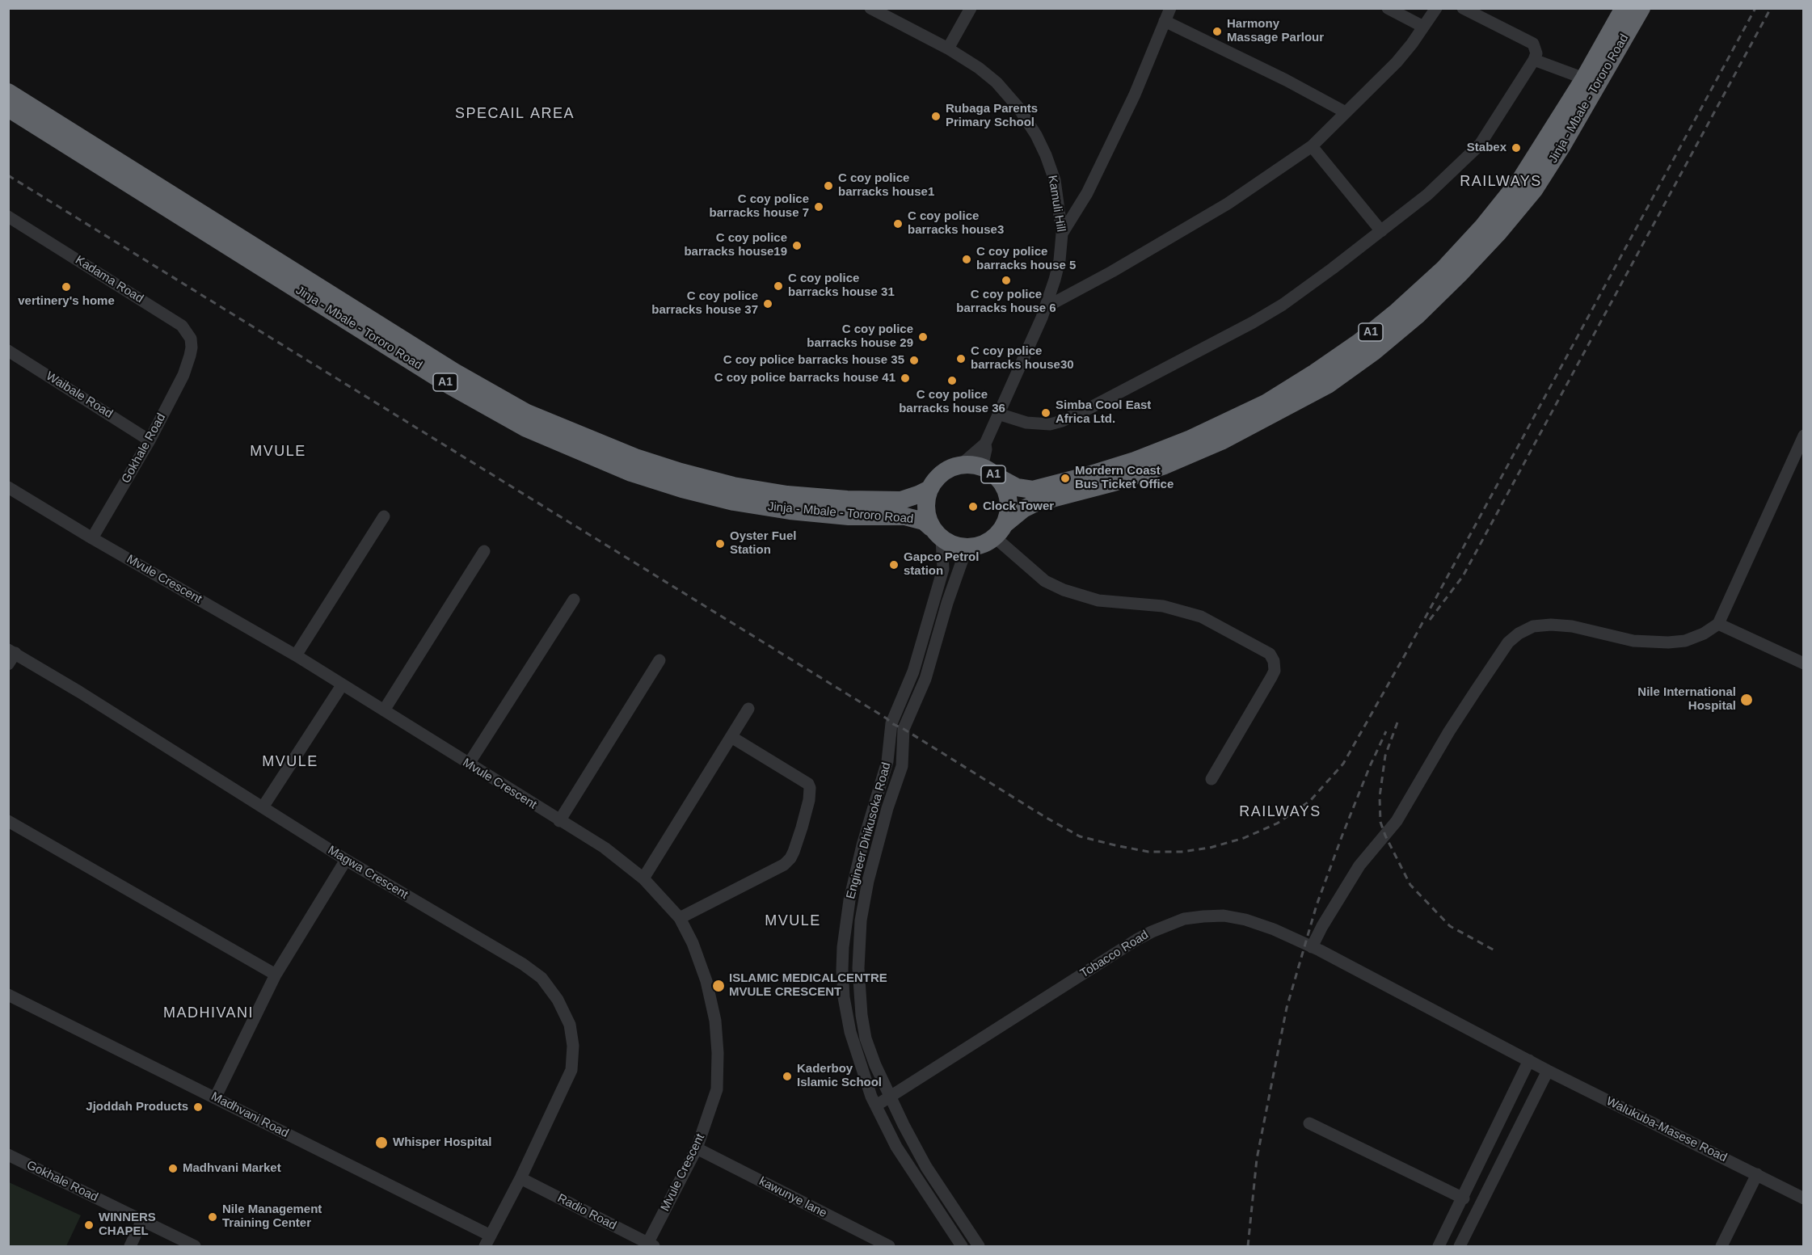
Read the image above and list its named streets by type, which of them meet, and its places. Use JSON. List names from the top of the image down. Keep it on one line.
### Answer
{"streets":{"highway":["Jinja - Mbale - Tororo Road","A1"],"street":["Kamuli Hill","Kadama Road","Waibale Road","Gokhale Road","Mvule Crescent","Engineer Dhikusoka Road","Magwa Crescent","Tobacco Road","Madhvani Road","Walukuba-Masese Road","kawunye lane","Radio Road"]},"crossings":[["Jinja - Mbale - Tororo Road","Kamuli Hill"],["Jinja - Mbale - Tororo Road","A1"],["Jinja - Mbale - Tororo Road","Engineer Dhikusoka Road"],["Kamuli Hill","A1"],["Kamuli Hill","Engineer Dhikusoka Road"],["Kadama Road","Gokhale Road"],["A1","Engineer Dhikusoka Road"],["Waibale Road","Gokhale Road"],["Gokhale Road","Mvule Crescent"],["Mvule Crescent","kawunye lane"],["Mvule Crescent","Radio Road"],["Engineer Dhikusoka Road","Tobacco Road"],["Magwa Crescent","Madhvani Road"],["Magwa Crescent","Radio Road"],["Tobacco Road","Walukuba-Masese Road"]],"districts":["SPECAIL AREA","RAILWAYS","MVULE","MVULE","RAILWAYS","MVULE","MADHIVANI"],"places":["Harmony Massage Parlour","Rubaga Parents Primary School","Stabex","C coy police barracks house1","C coy police barracks house 7","C coy police barracks house3","C coy police barracks house19","C coy police barracks house 5","C coy police barracks house 6","C coy police barracks house 31","vertinery's home","C coy police barracks house 37","C coy police barracks house 29","C coy police barracks house30","C coy police barracks house 35","C coy police barracks house 41","C coy police barracks house 36","Simba Cool East Africa Ltd.","Mordern Coast Bus Ticket Office","Clock Tower","Oyster Fuel Station","Gapco Petrol station","Nile International Hospital","ISLAMIC MEDICALCENTRE MVULE CRESCENT","Kaderboy Islamic School","Jjoddah Products","Whisper Hospital","Madhvani Market","Nile Management Training Center","WINNERS CHAPEL"]}
